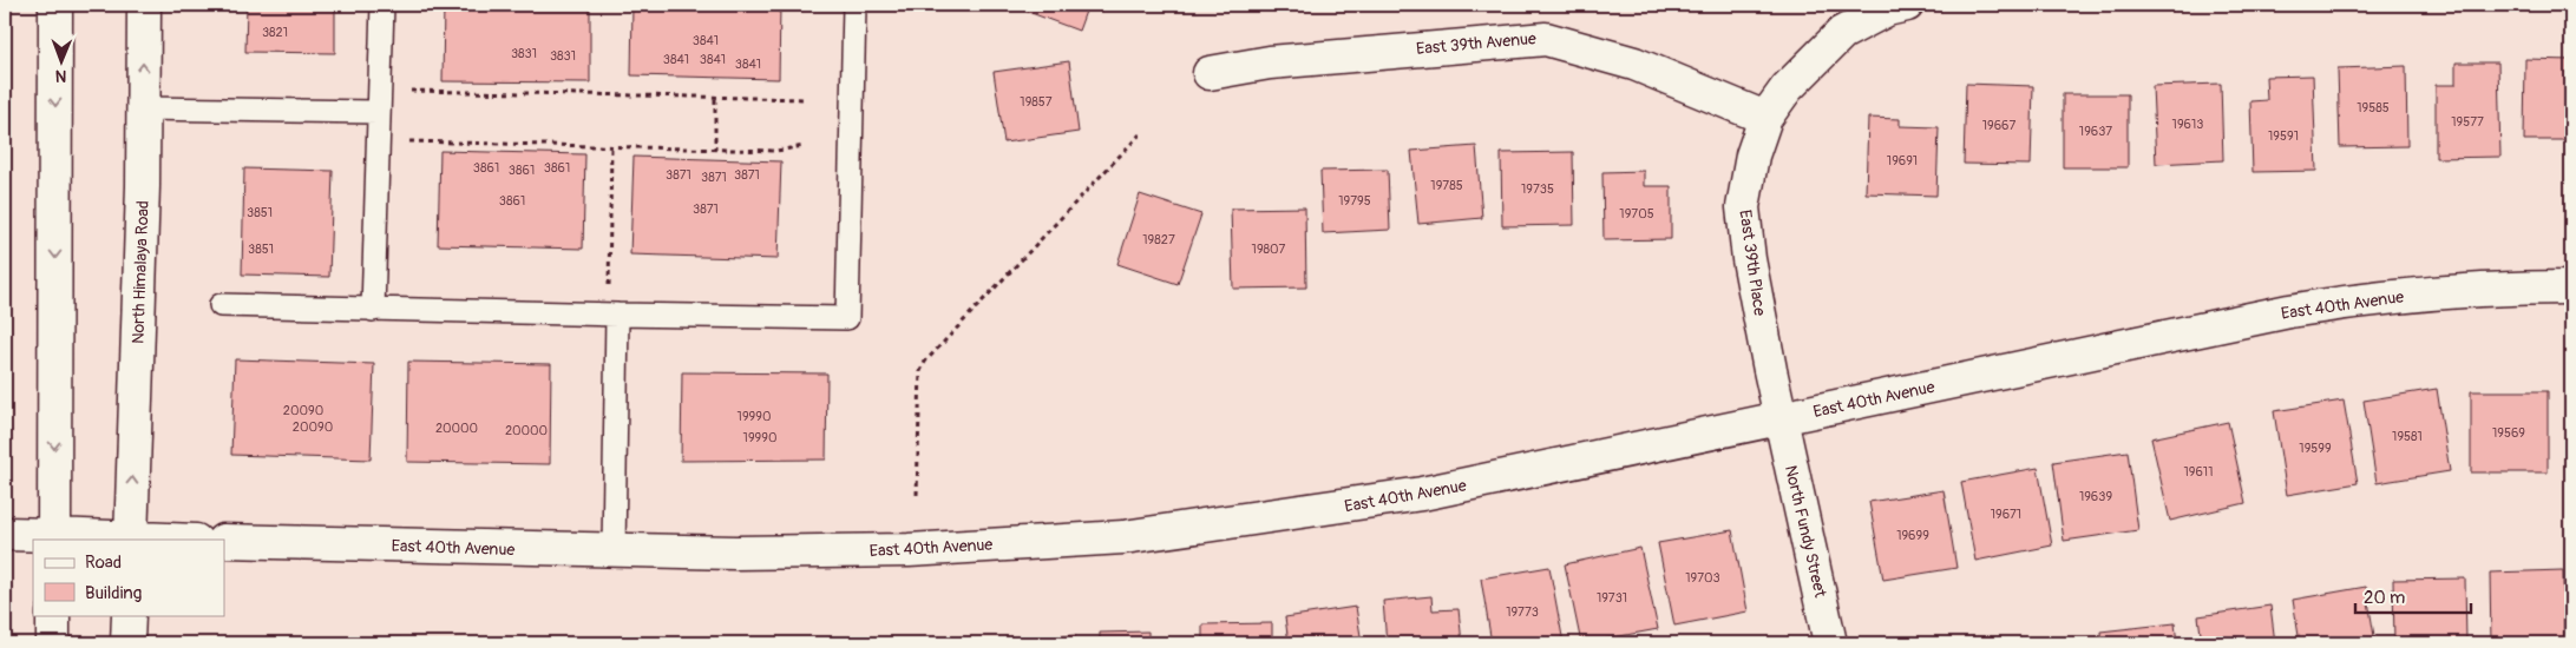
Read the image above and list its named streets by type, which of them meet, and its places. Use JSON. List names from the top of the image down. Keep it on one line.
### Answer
{"streets":{"street":["East 39th Avenue","East 39th Place","North Himalaya Road","East 40th Avenue","North Fundy Street"]},"crossings":[["East 39th Avenue","East 39th Place"],["East 39th Place","East 40th Avenue"],["East 39th Place","North Fundy Street"],["East 40th Avenue","North Fundy Street"]],"house_numbers":["3821","3841","3831","3831","3841","3841","3841","19857","19585","19577","19613","19667","19637","19591","19691","3861","3861","3861","3871","3871","3871","19785","19735","3861","19795","3871","3851","19705","19827","3851","19807","20090","19990","20090","20000","20000","19569","19581","19990","19599","19611","19639","19671","19699","19703","19731","19773"],"legend":["Road","Building"],"scale_bar":"20 m","north":"bottom"}
